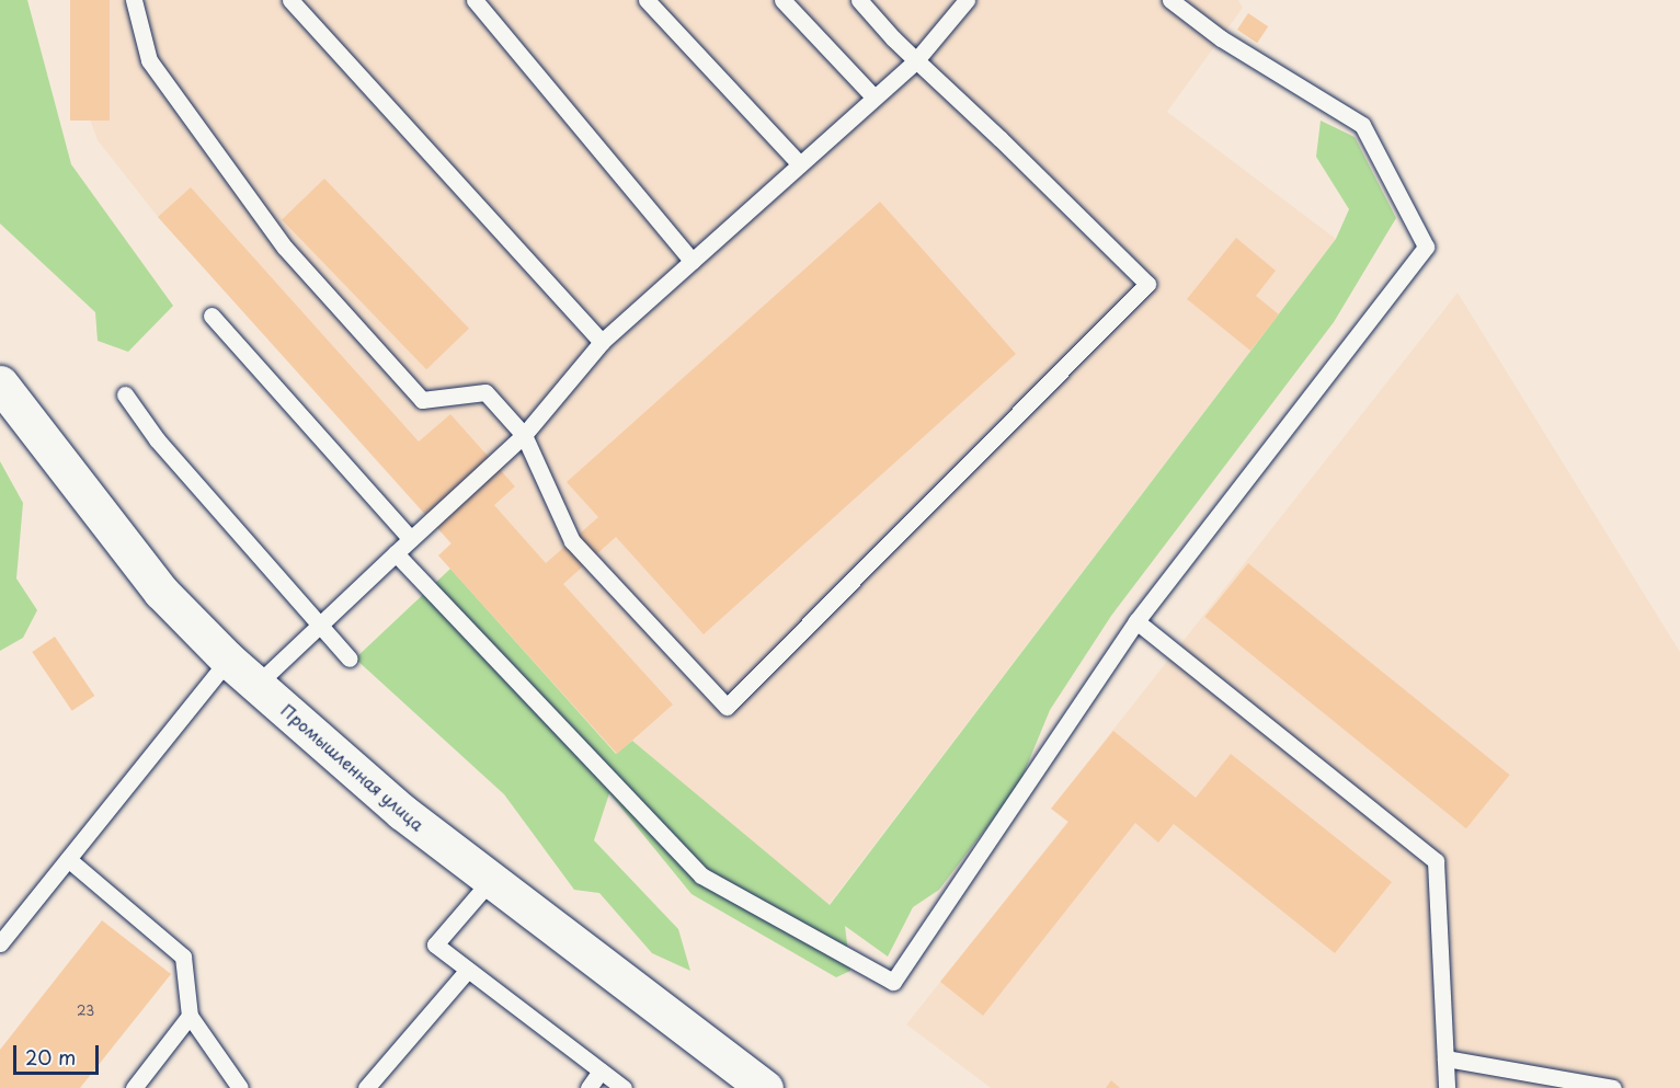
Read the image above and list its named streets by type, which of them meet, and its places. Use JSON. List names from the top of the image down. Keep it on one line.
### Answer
{"streets":{"street":["Промышленная улица"]},"house_numbers":["23"],"scale_bar":"20 m"}
